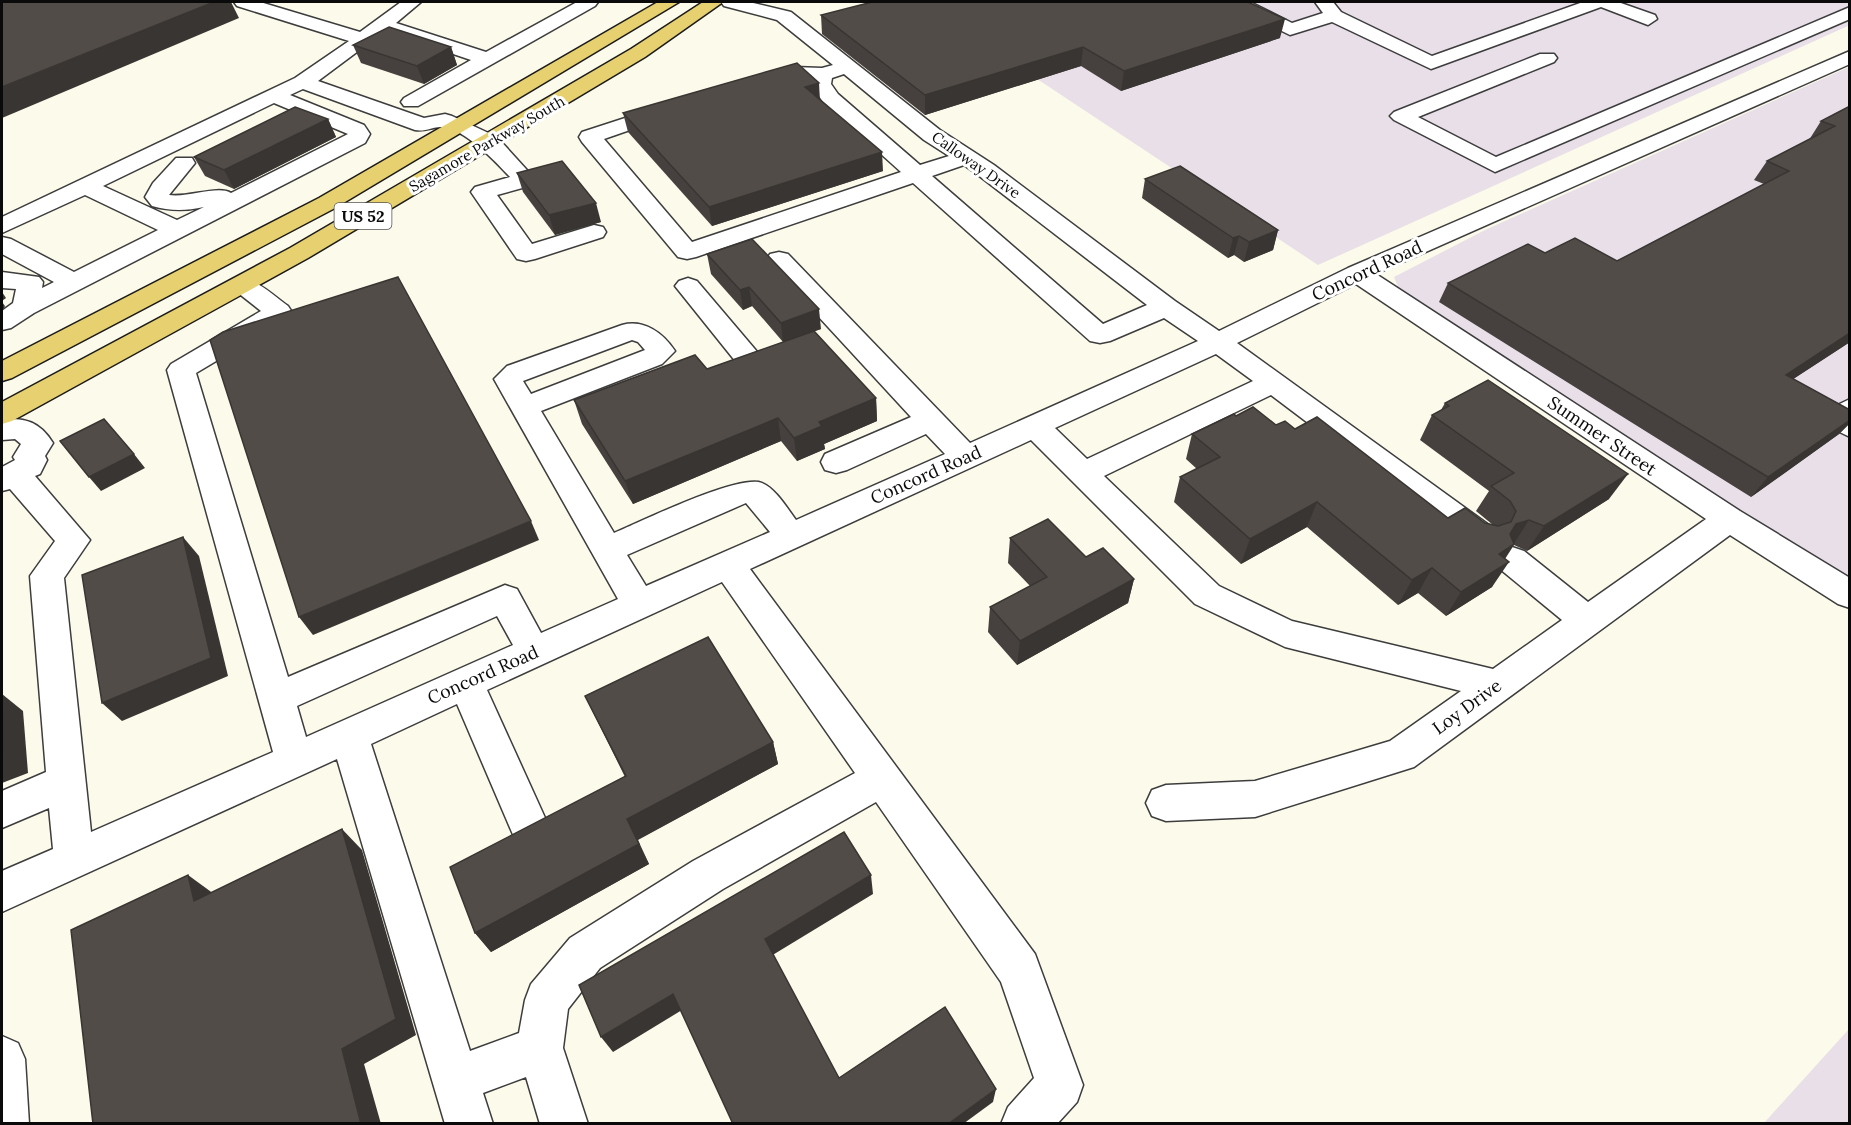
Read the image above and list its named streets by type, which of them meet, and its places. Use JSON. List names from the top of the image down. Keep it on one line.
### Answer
{"streets":{"main road":["Sagamore Parkway South","US 52"],"street":["Calloway Drive","Concord Road","Summer Street","Loy Drive"]},"crossings":[["Calloway Drive","Concord Road"],["Concord Road","Summer Street"],["Summer Street","Loy Drive"]]}
